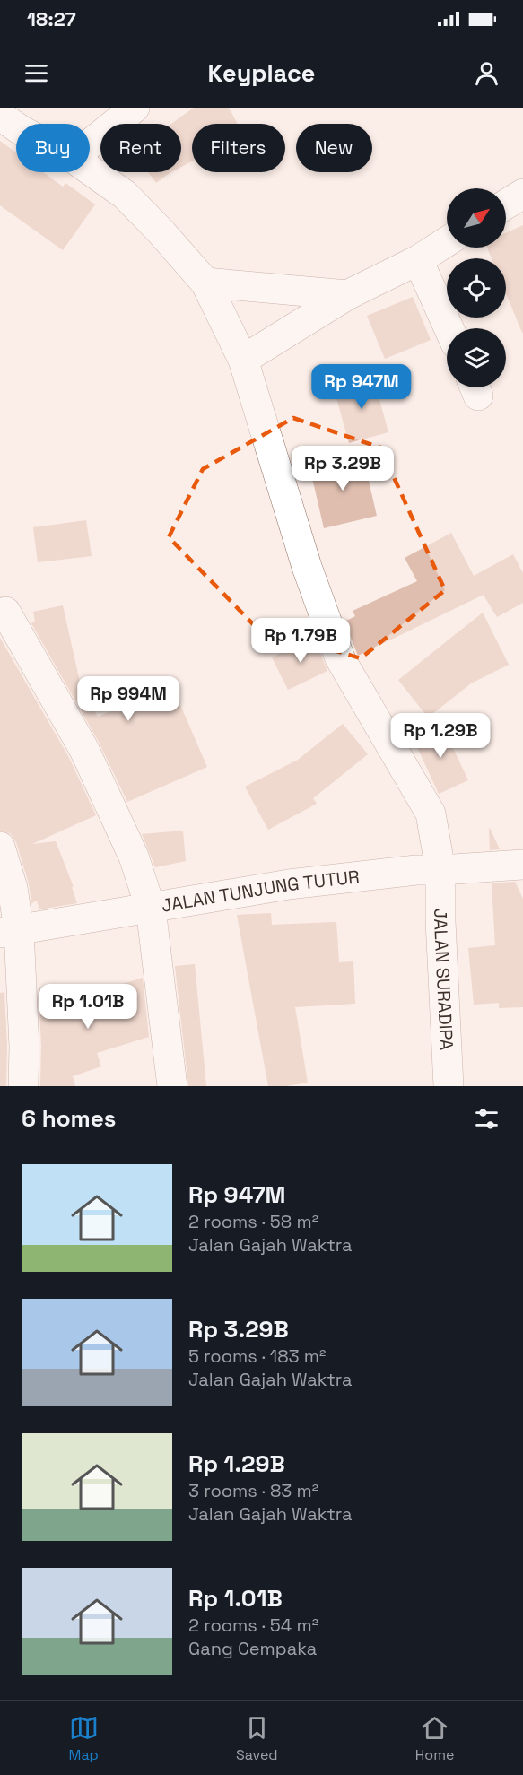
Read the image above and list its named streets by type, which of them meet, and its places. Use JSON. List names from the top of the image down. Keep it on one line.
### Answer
{"streets":{"street":["JALAN TUNJUNG TUTUR","JALAN SURADIPA"]},"crossings":[["JALAN TUNJUNG TUTUR","JALAN SURADIPA"]],"north":"top right","page":{"status":"18:27","header":"Keyplace","chip":["Buy","Rent","Filters","New"],"price":["Rp 947M","Rp 3.29B","Rp 1.79B","Rp 994M","Rp 1.29B","Rp 1.01B"],"heading":"6 homes","list":[{"name":"Rp 947M","note":"2 rooms · 58 m² · Jalan Gajah Waktra"},{"name":"Rp 3.29B","note":"5 rooms · 183 m² · Jalan Gajah Waktra"},{"name":"Rp 1.29B","note":"3 rooms · 83 m² · Jalan Gajah Waktra"},{"name":"Rp 1.01B","note":"2 rooms · 54 m² · Gang Cempaka"}],"tabs":["Map","Saved","Home"]}}
